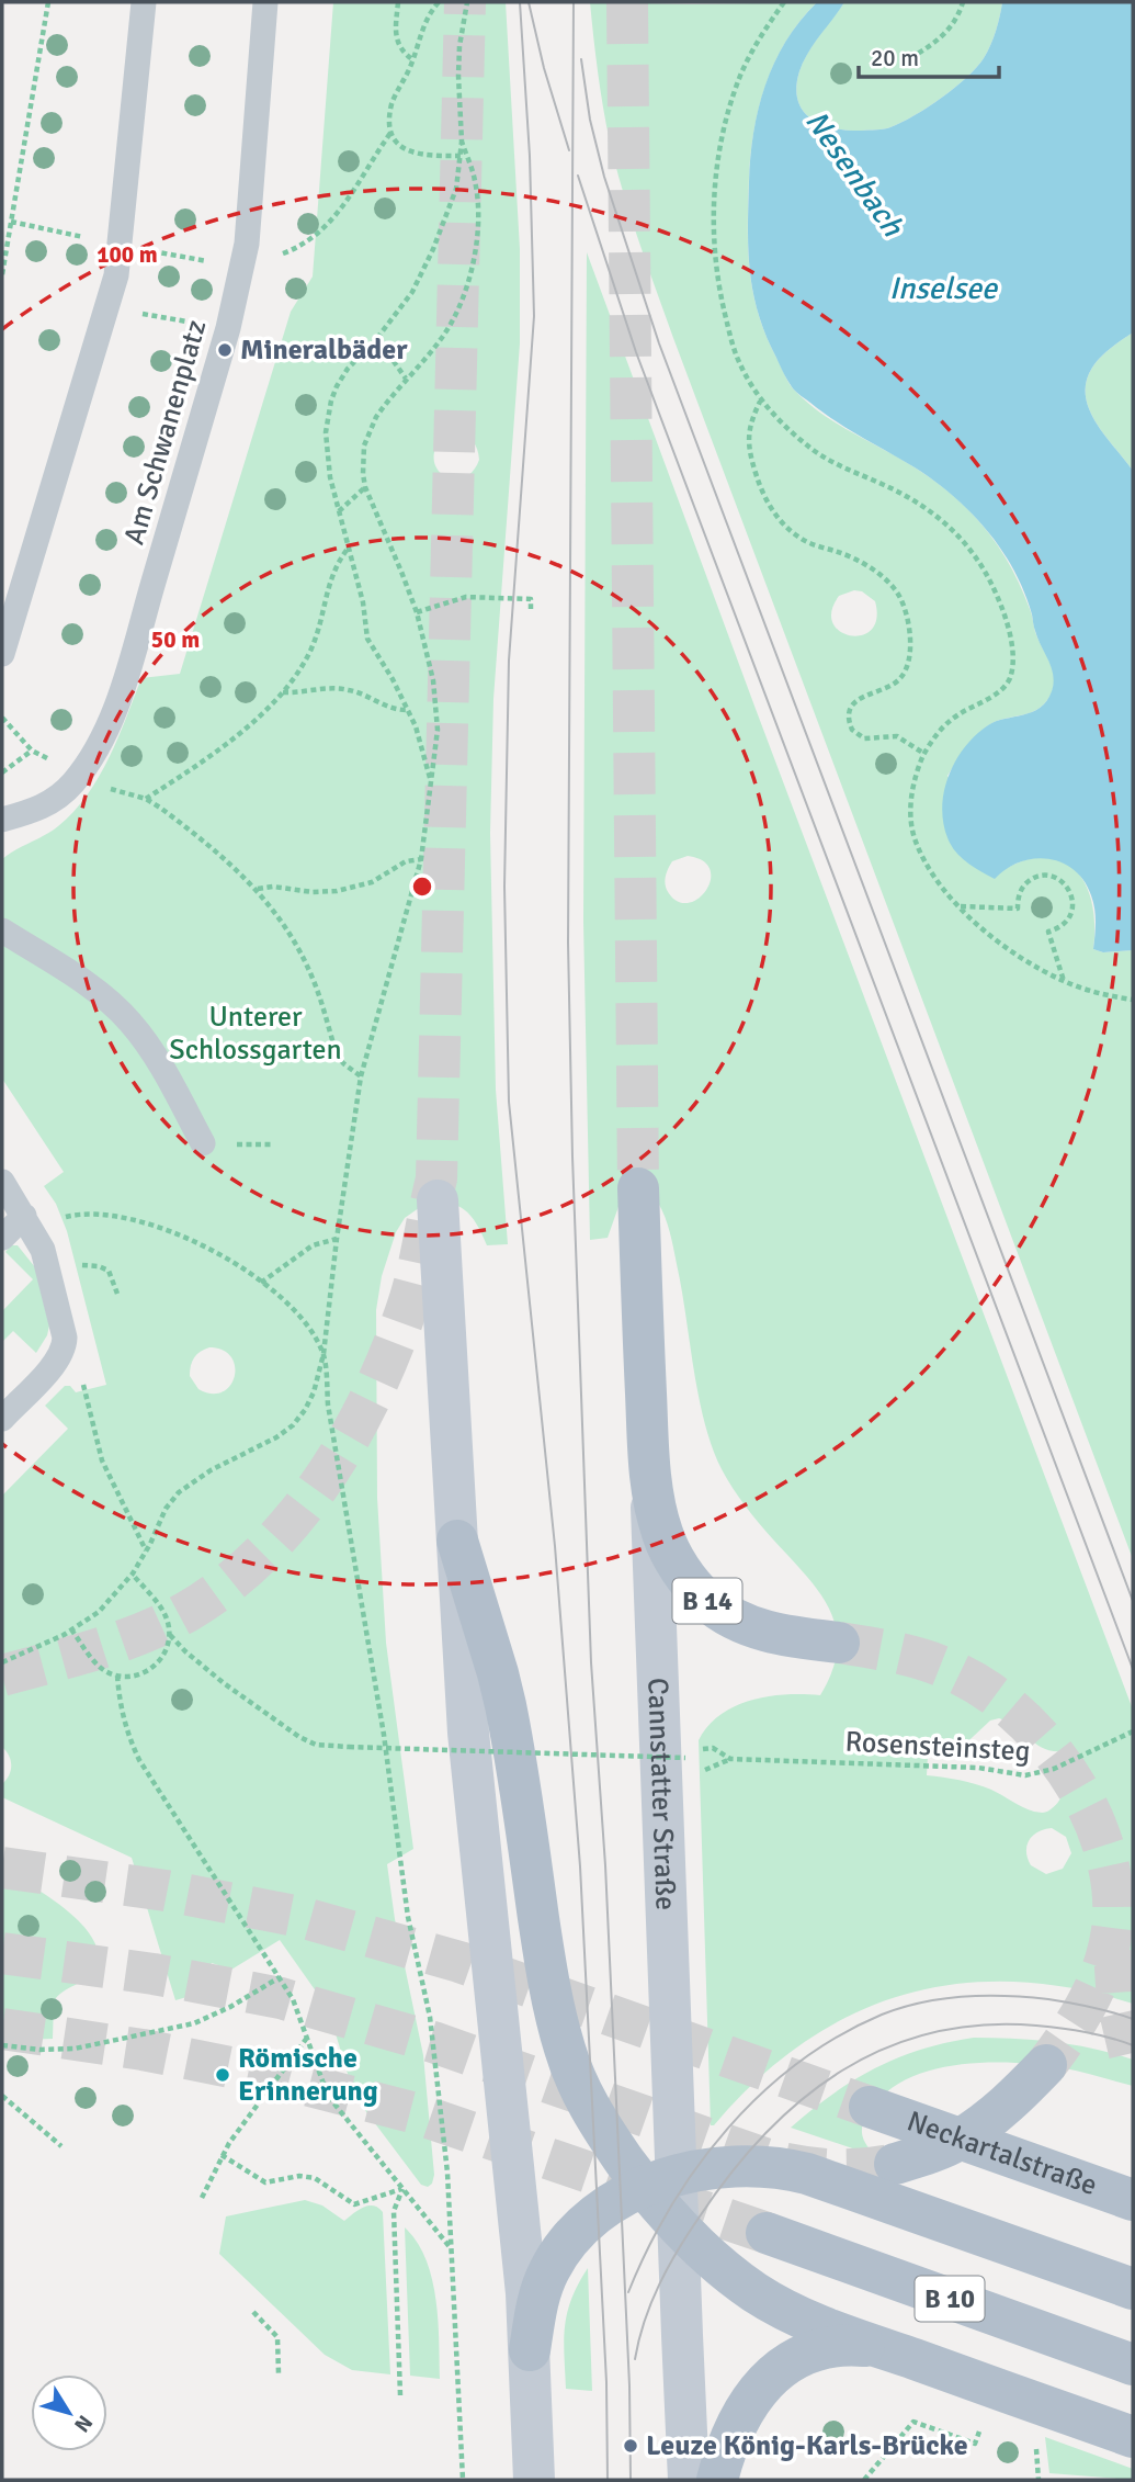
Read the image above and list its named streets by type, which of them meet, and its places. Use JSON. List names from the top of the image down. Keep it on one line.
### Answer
{"streets":{"main road":["B 14","Cannstatter Straße","Neckartalstraße","B 10"],"lane":["Am Schwanenplatz"],"path":["Rosensteinsteg"]},"crossings":[["B 14","Cannstatter Straße"]],"water":["Nesenbach","Inselsee"],"parks":["Unterer Schlossgarten"],"places":["Mineralbäder","Römische Erinnerung","Leuze König-Karls-Brücke"],"scale_bar":"20 m","north":"bottom right","rings":["100 m","50 m"]}
